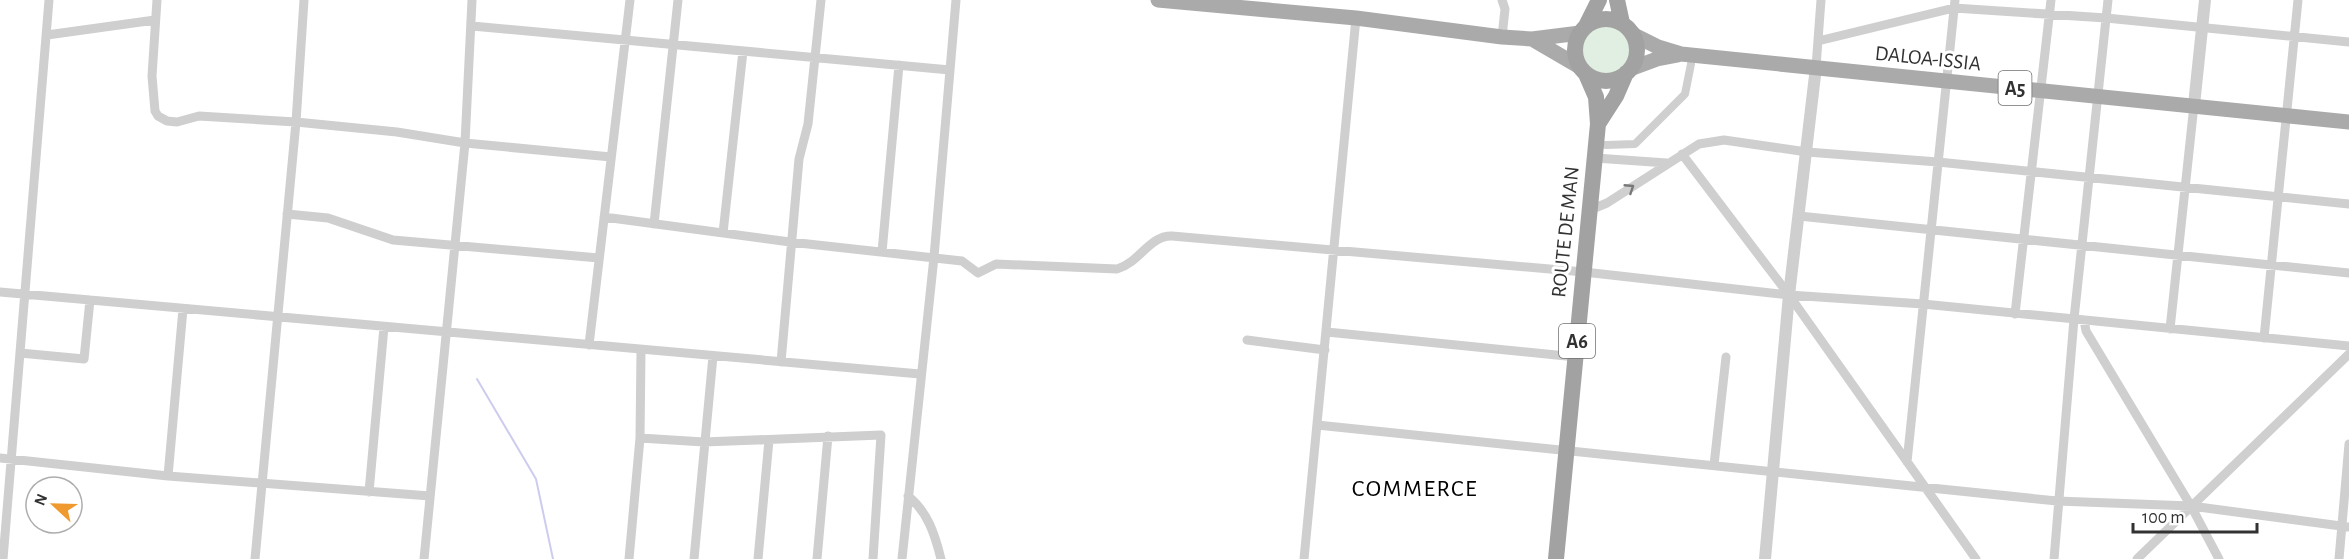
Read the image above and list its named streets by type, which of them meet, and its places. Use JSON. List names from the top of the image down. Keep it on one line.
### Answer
{"streets":{"highway":["ROUTE DE MAN","A6"],"main road":["DALOA-ISSIA","A5"]},"crossings":[["DALOA-ISSIA","A5"],["A5","A6"],["ROUTE DE MAN","A6"]],"districts":["COMMERCE"],"scale_bar":"100 m","north":"left"}
